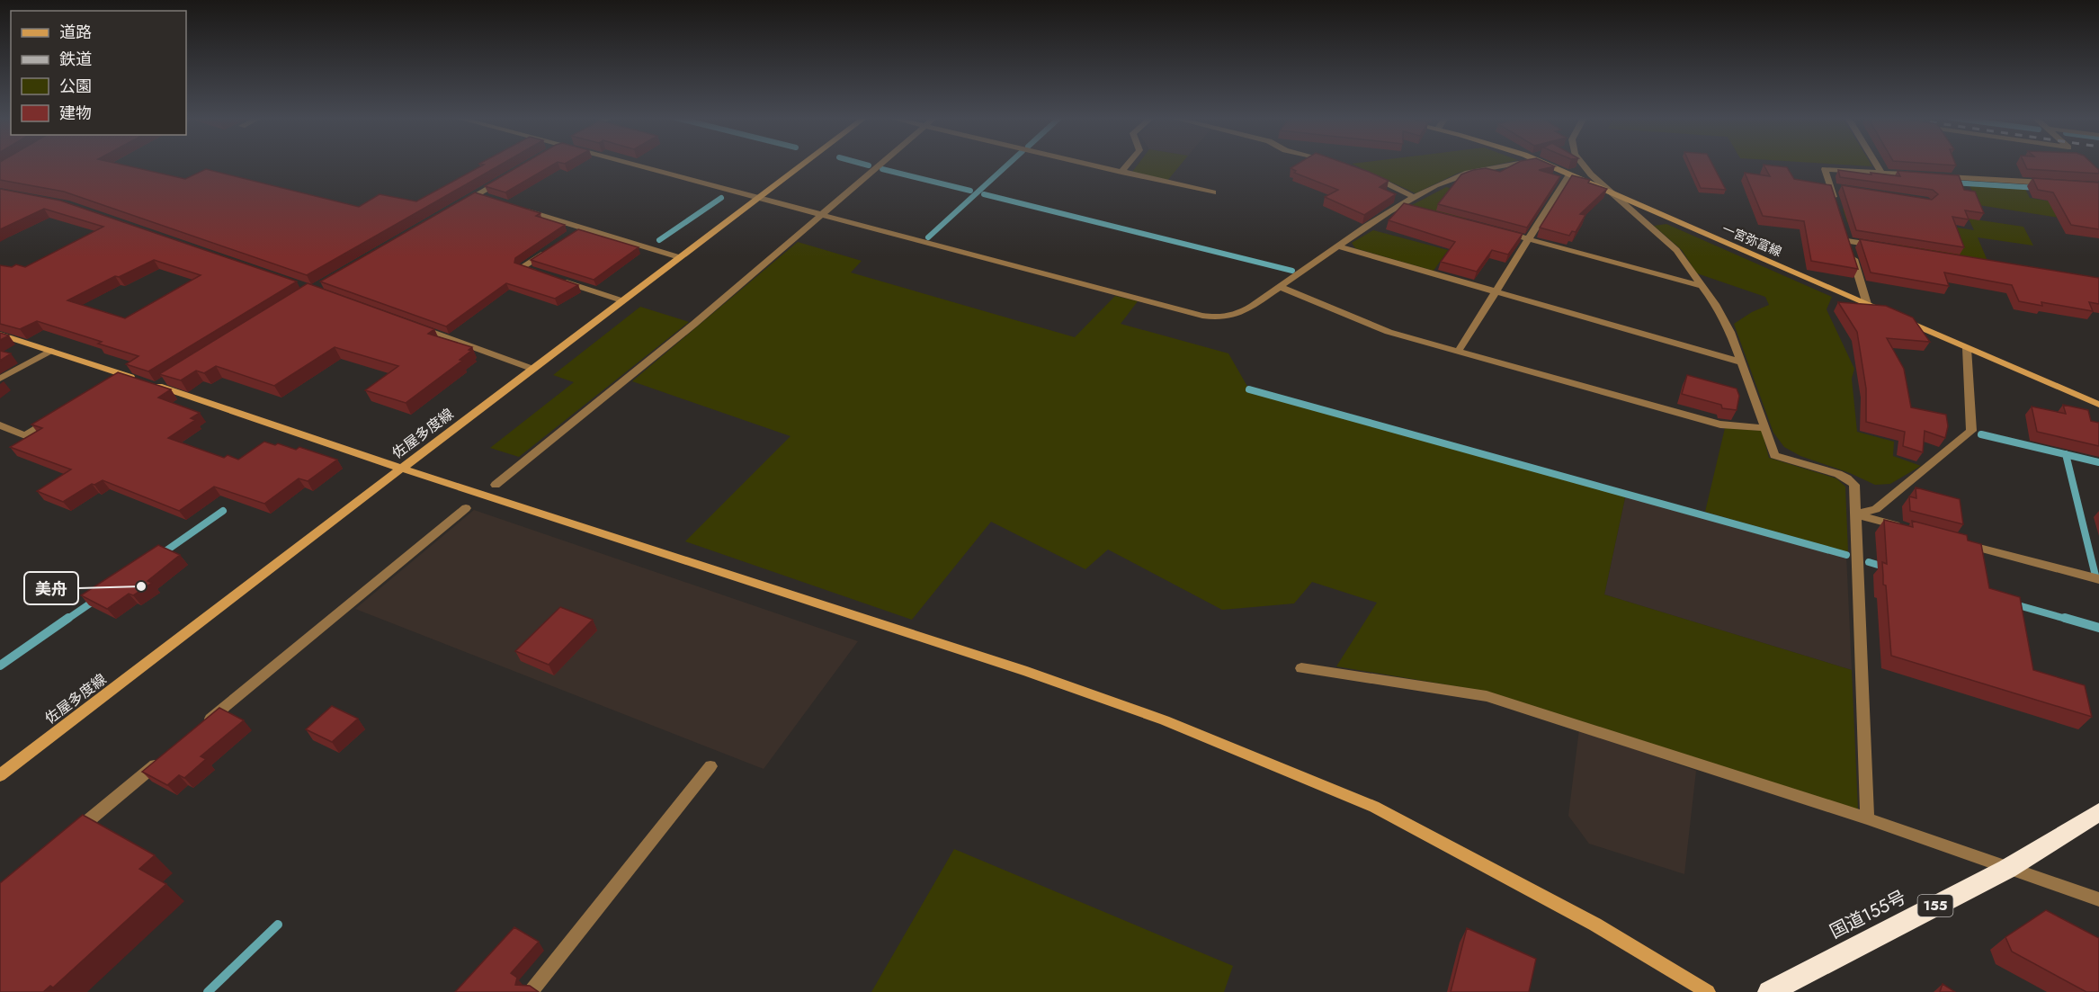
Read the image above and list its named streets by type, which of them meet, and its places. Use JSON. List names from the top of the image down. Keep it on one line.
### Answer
{"streets":{"highway":["155","国道155号"],"main road":["一宮弥富線","佐屋多度線"]},"places":["美舟"],"legend":["道路","鉄道","公園","建物"]}
